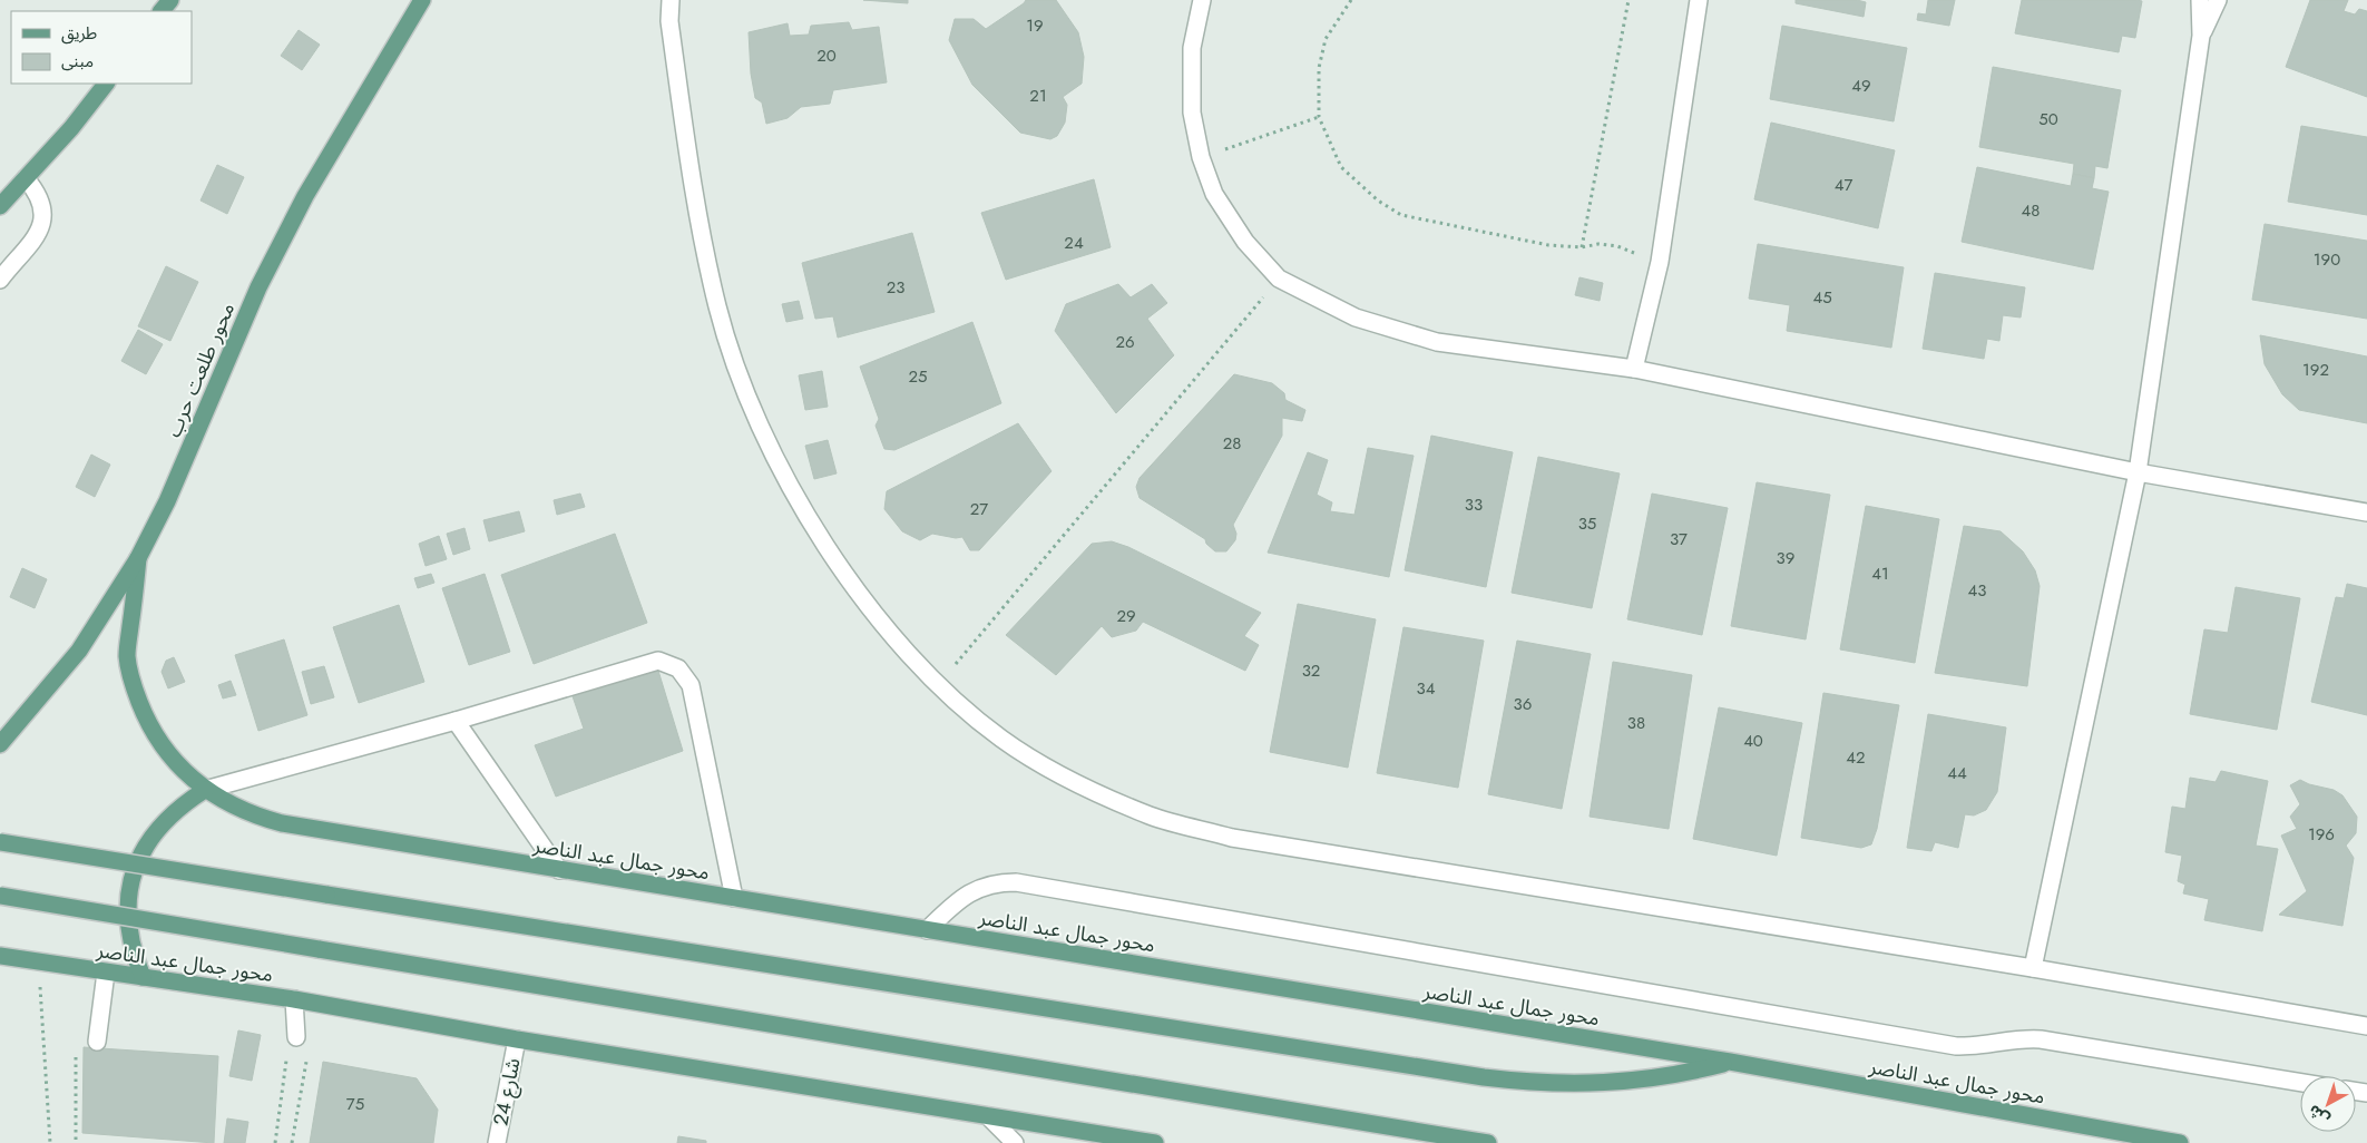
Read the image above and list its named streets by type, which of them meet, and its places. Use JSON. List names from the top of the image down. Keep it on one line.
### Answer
{"streets":{"main road":["محور طلعت حرب","محور جمال عبد الناصر"],"street":["شارع 24"]},"crossings":[["محور طلعت حرب","محور جمال عبد الناصر"],["محور جمال عبد الناصر","شارع 24"]],"house_numbers":["19","20","49","21","50","47","48","24","190","23","45","26","192","25","28","33","27","35","37","39","41","43","29","32","34","36","38","40","42","44","196","75"],"legend":["طريق","مبنى"],"north":"bottom left"}
